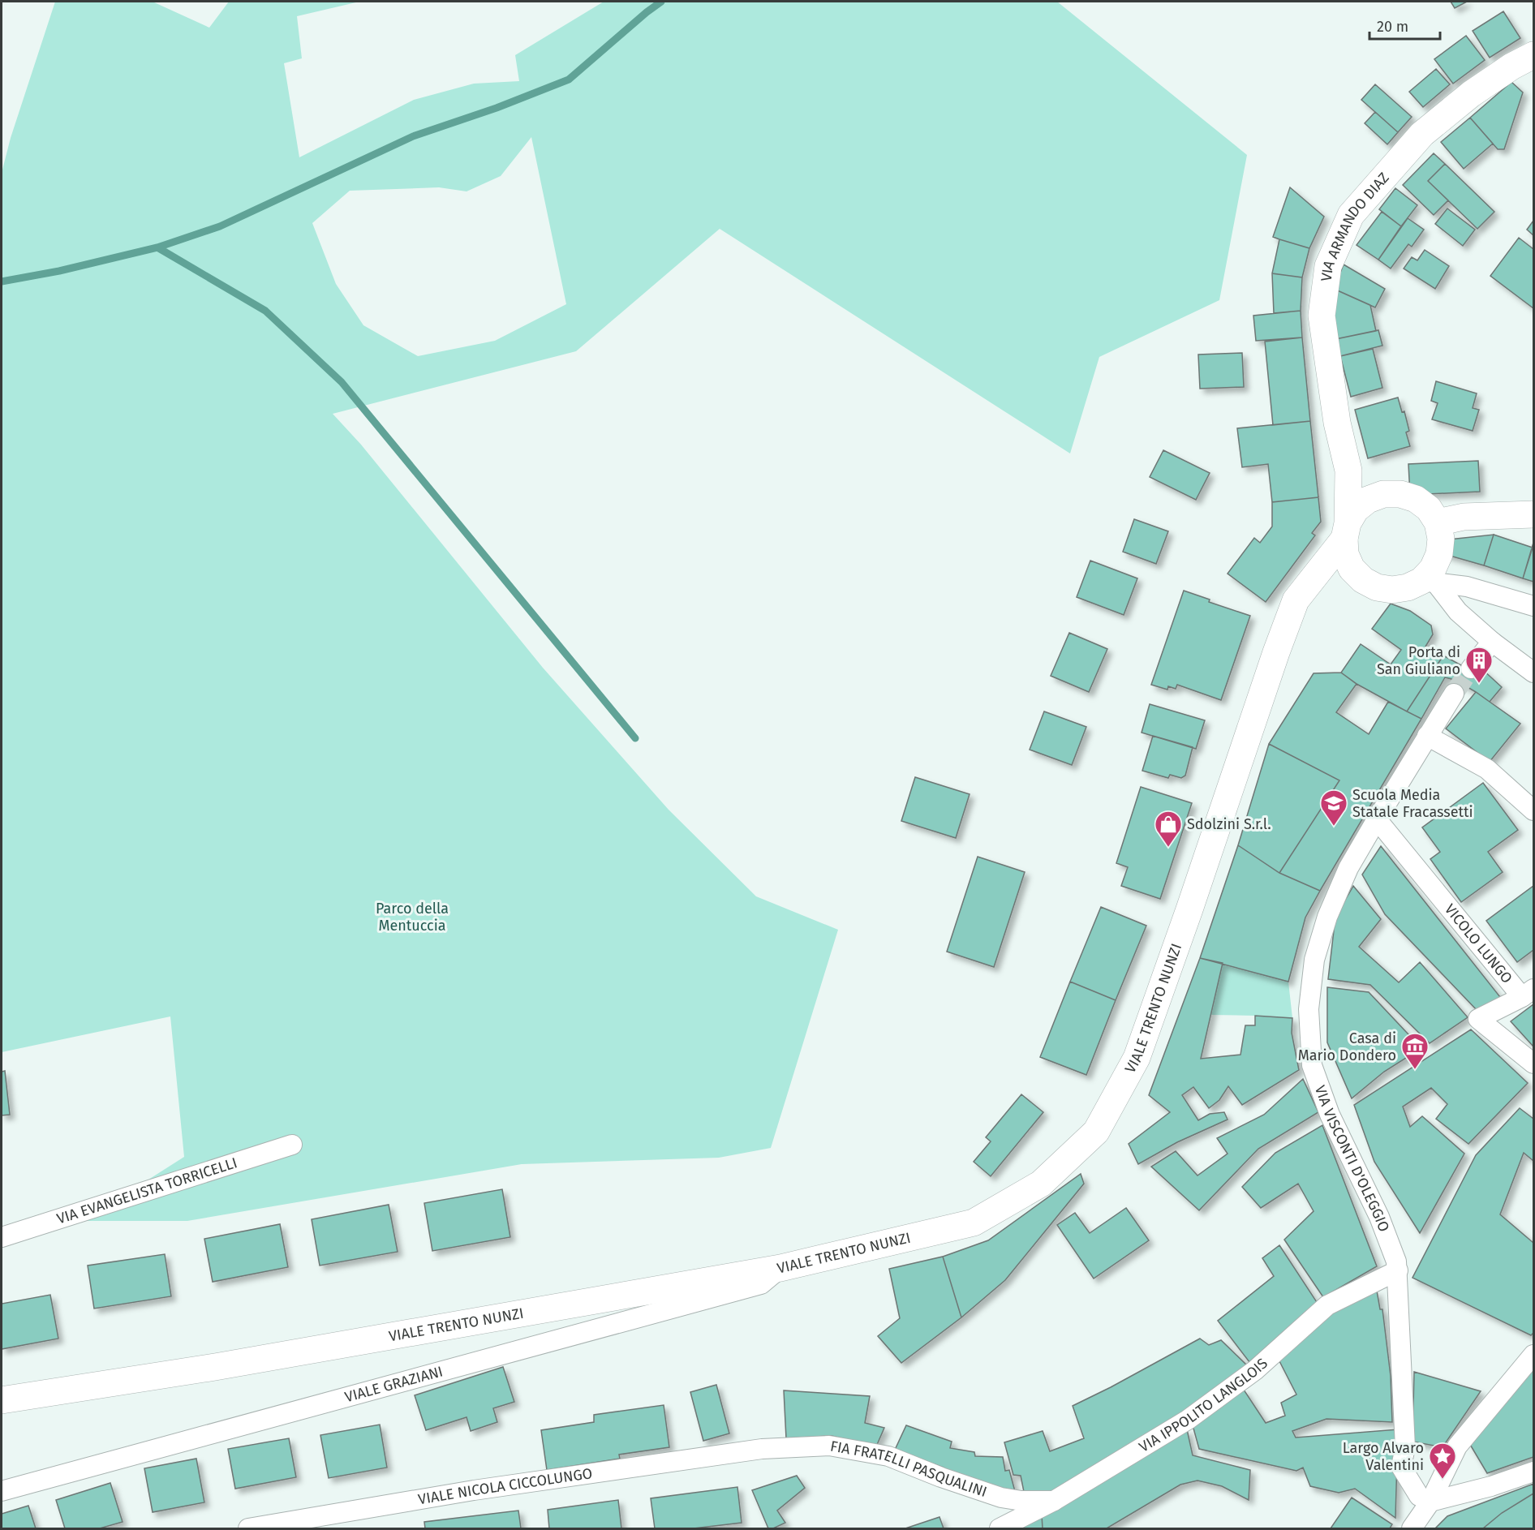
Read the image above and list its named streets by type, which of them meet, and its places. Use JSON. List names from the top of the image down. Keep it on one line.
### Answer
{"streets":{"main road":["VIA ARMANDO DIAZ","VIALE TRENTO NUNZI"],"street":["VICOLO LUNGO","VIA VISCONTI D'OLEGGIO","VIA EVANGELISTA TORRICELLI","VIALE GRAZIANI","VIA IPPOLITO LANGLOIS","FIA FRATELLI PASQUALINI","VIALE NICOLA CICCOLUNGO"]},"crossings":[["VIA ARMANDO DIAZ","VIALE TRENTO NUNZI"],["VICOLO LUNGO","VIA VISCONTI D'OLEGGIO"],["VIALE TRENTO NUNZI","VIALE GRAZIANI"],["VIA VISCONTI D'OLEGGIO","VIA IPPOLITO LANGLOIS"],["VIA IPPOLITO LANGLOIS","FIA FRATELLI PASQUALINI"],["FIA FRATELLI PASQUALINI","VIALE NICOLA CICCOLUNGO"]],"parks":["Parco della Mentuccia"],"places":{"building":["Porta di San Giuliano"],"school or university":["Scuola Media Statale Fracassetti"],"shop":["Sdolzini S.r.l."],"museum":["Casa di Mario Dondero"],"place":["Largo Alvaro Valentini"]},"scale_bar":"20 m"}
